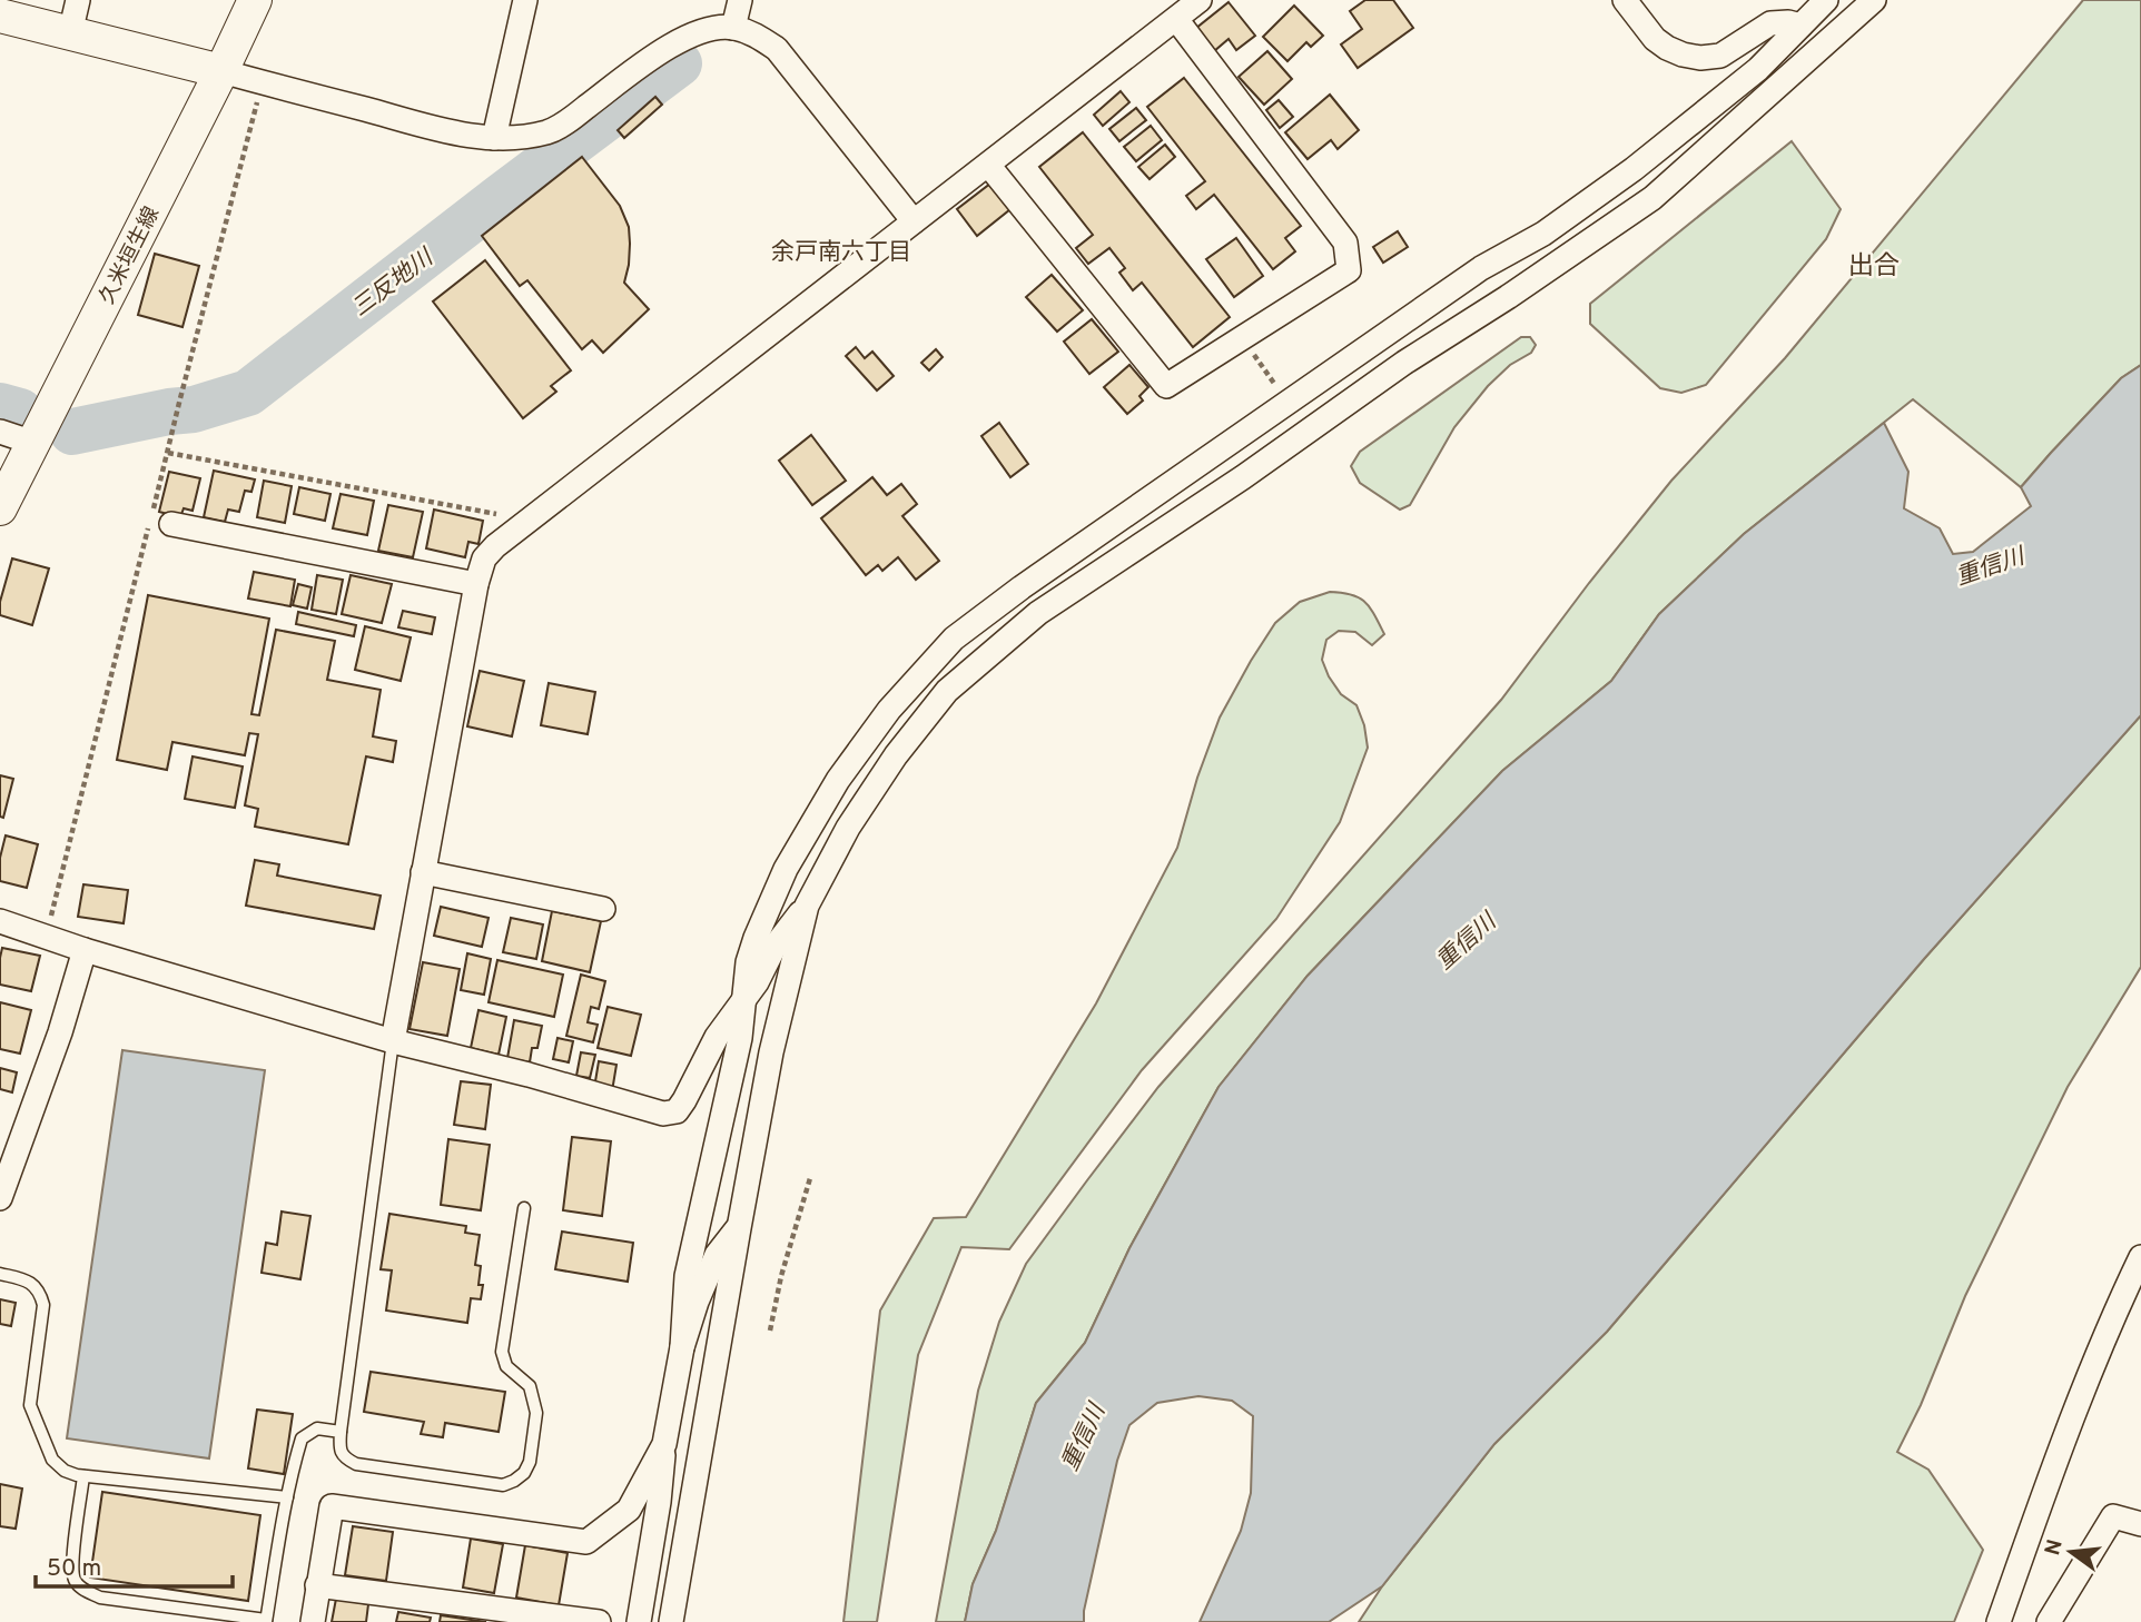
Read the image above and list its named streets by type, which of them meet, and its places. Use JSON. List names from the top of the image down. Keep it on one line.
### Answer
{"streets":{"main road":["久米垣生線"]},"districts":["余戸南六丁目","出合"],"water":["三反地川","重信川"],"scale_bar":"50 m","north":"left"}
